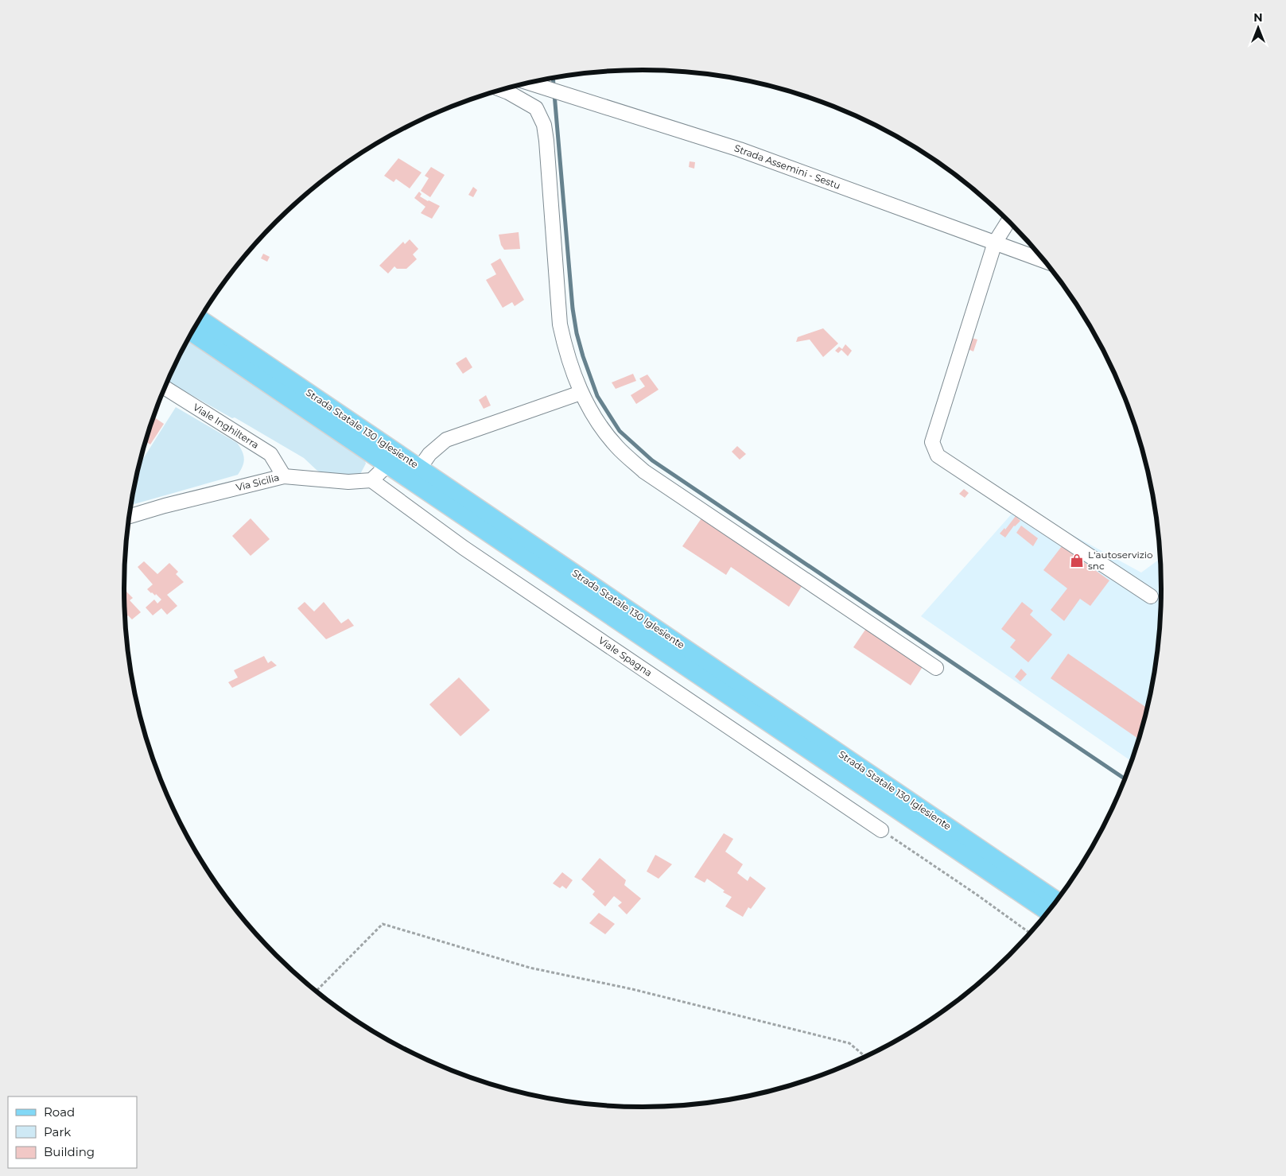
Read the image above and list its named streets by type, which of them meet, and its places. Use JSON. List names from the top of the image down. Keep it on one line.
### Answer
{"streets":{"main road":["Strada Statale 130 Iglesiente"],"street":["Strada Assemini - Sestu","Viale Inghilterra","Via Sicilia","Viale Spagna"]},"crossings":[["Viale Inghilterra","Via Sicilia"],["Via Sicilia","Viale Spagna"]],"places":{"shop":["L'autoservizio snc"]},"legend":["Road","Park","Building"],"north":"top"}
